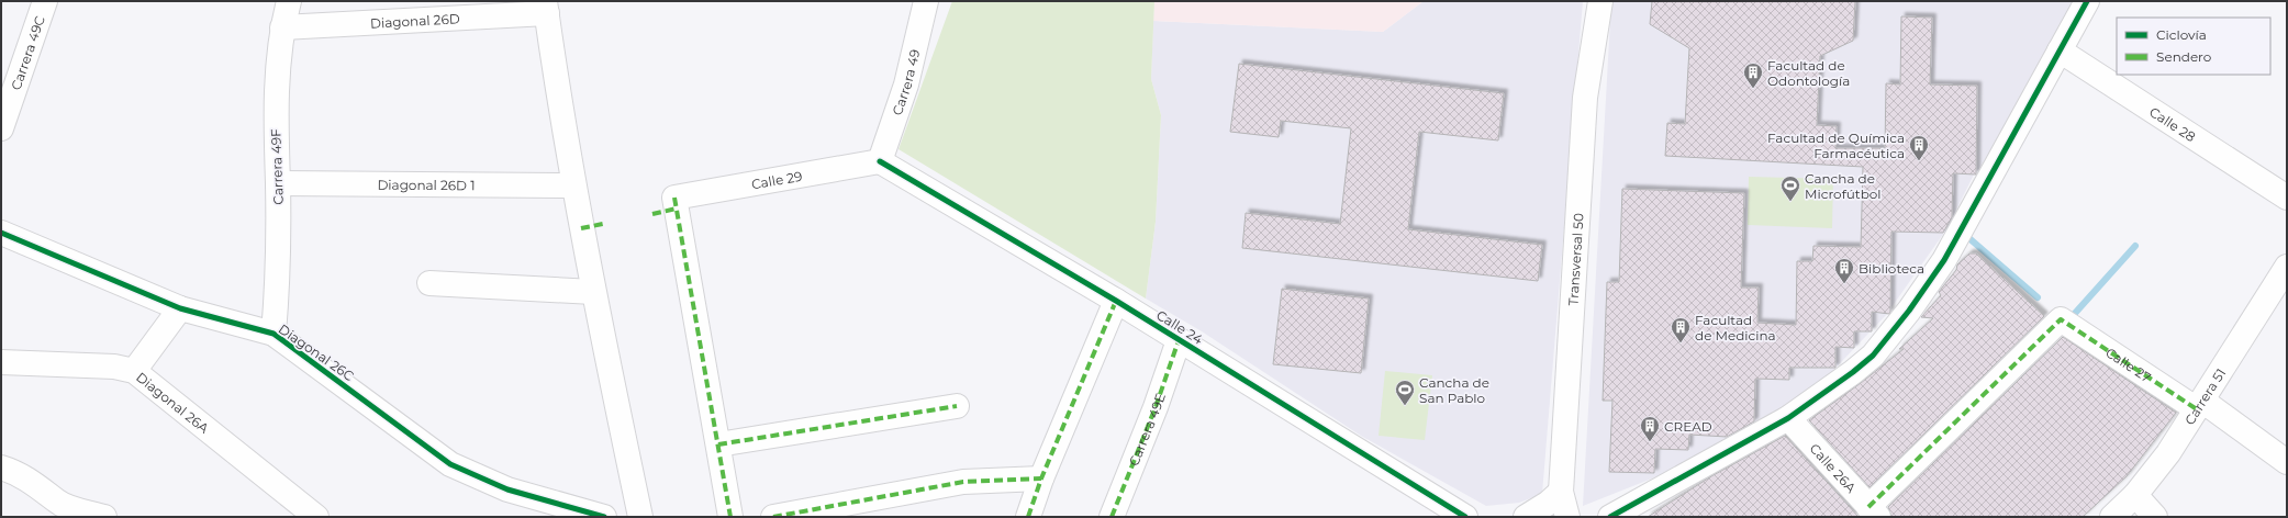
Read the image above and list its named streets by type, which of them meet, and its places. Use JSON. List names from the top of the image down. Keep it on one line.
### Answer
{"streets":{"street":["Diagonal 26D","Carrera 49C","Carrera 49","Calle 28","Carrera 49F","Calle 29","Diagonal 26D 1","Transversal 50","Calle 24","Diagonal 26C","Calle 27","Carrera 51","Diagonal 26A","Carrera 49E","Calle 26A"]},"crossings":[["Diagonal 26D","Carrera 49F"],["Carrera 49","Calle 29"],["Carrera 49","Calle 24"],["Carrera 49F","Diagonal 26D 1"],["Carrera 49F","Diagonal 26C"],["Calle 29","Calle 24"],["Calle 24","Carrera 49E"],["Calle 27","Carrera 51"],["Calle 27","Calle 26A"]],"places":{"building":["Facultad de Odontología","Facultad de Química Farmacéutica","Biblioteca","Facultad de Medicina","CREAD"],"sports":["Cancha de Microfútbol","Cancha de San Pablo"]},"legend":["Ciclovía","Sendero"]}
